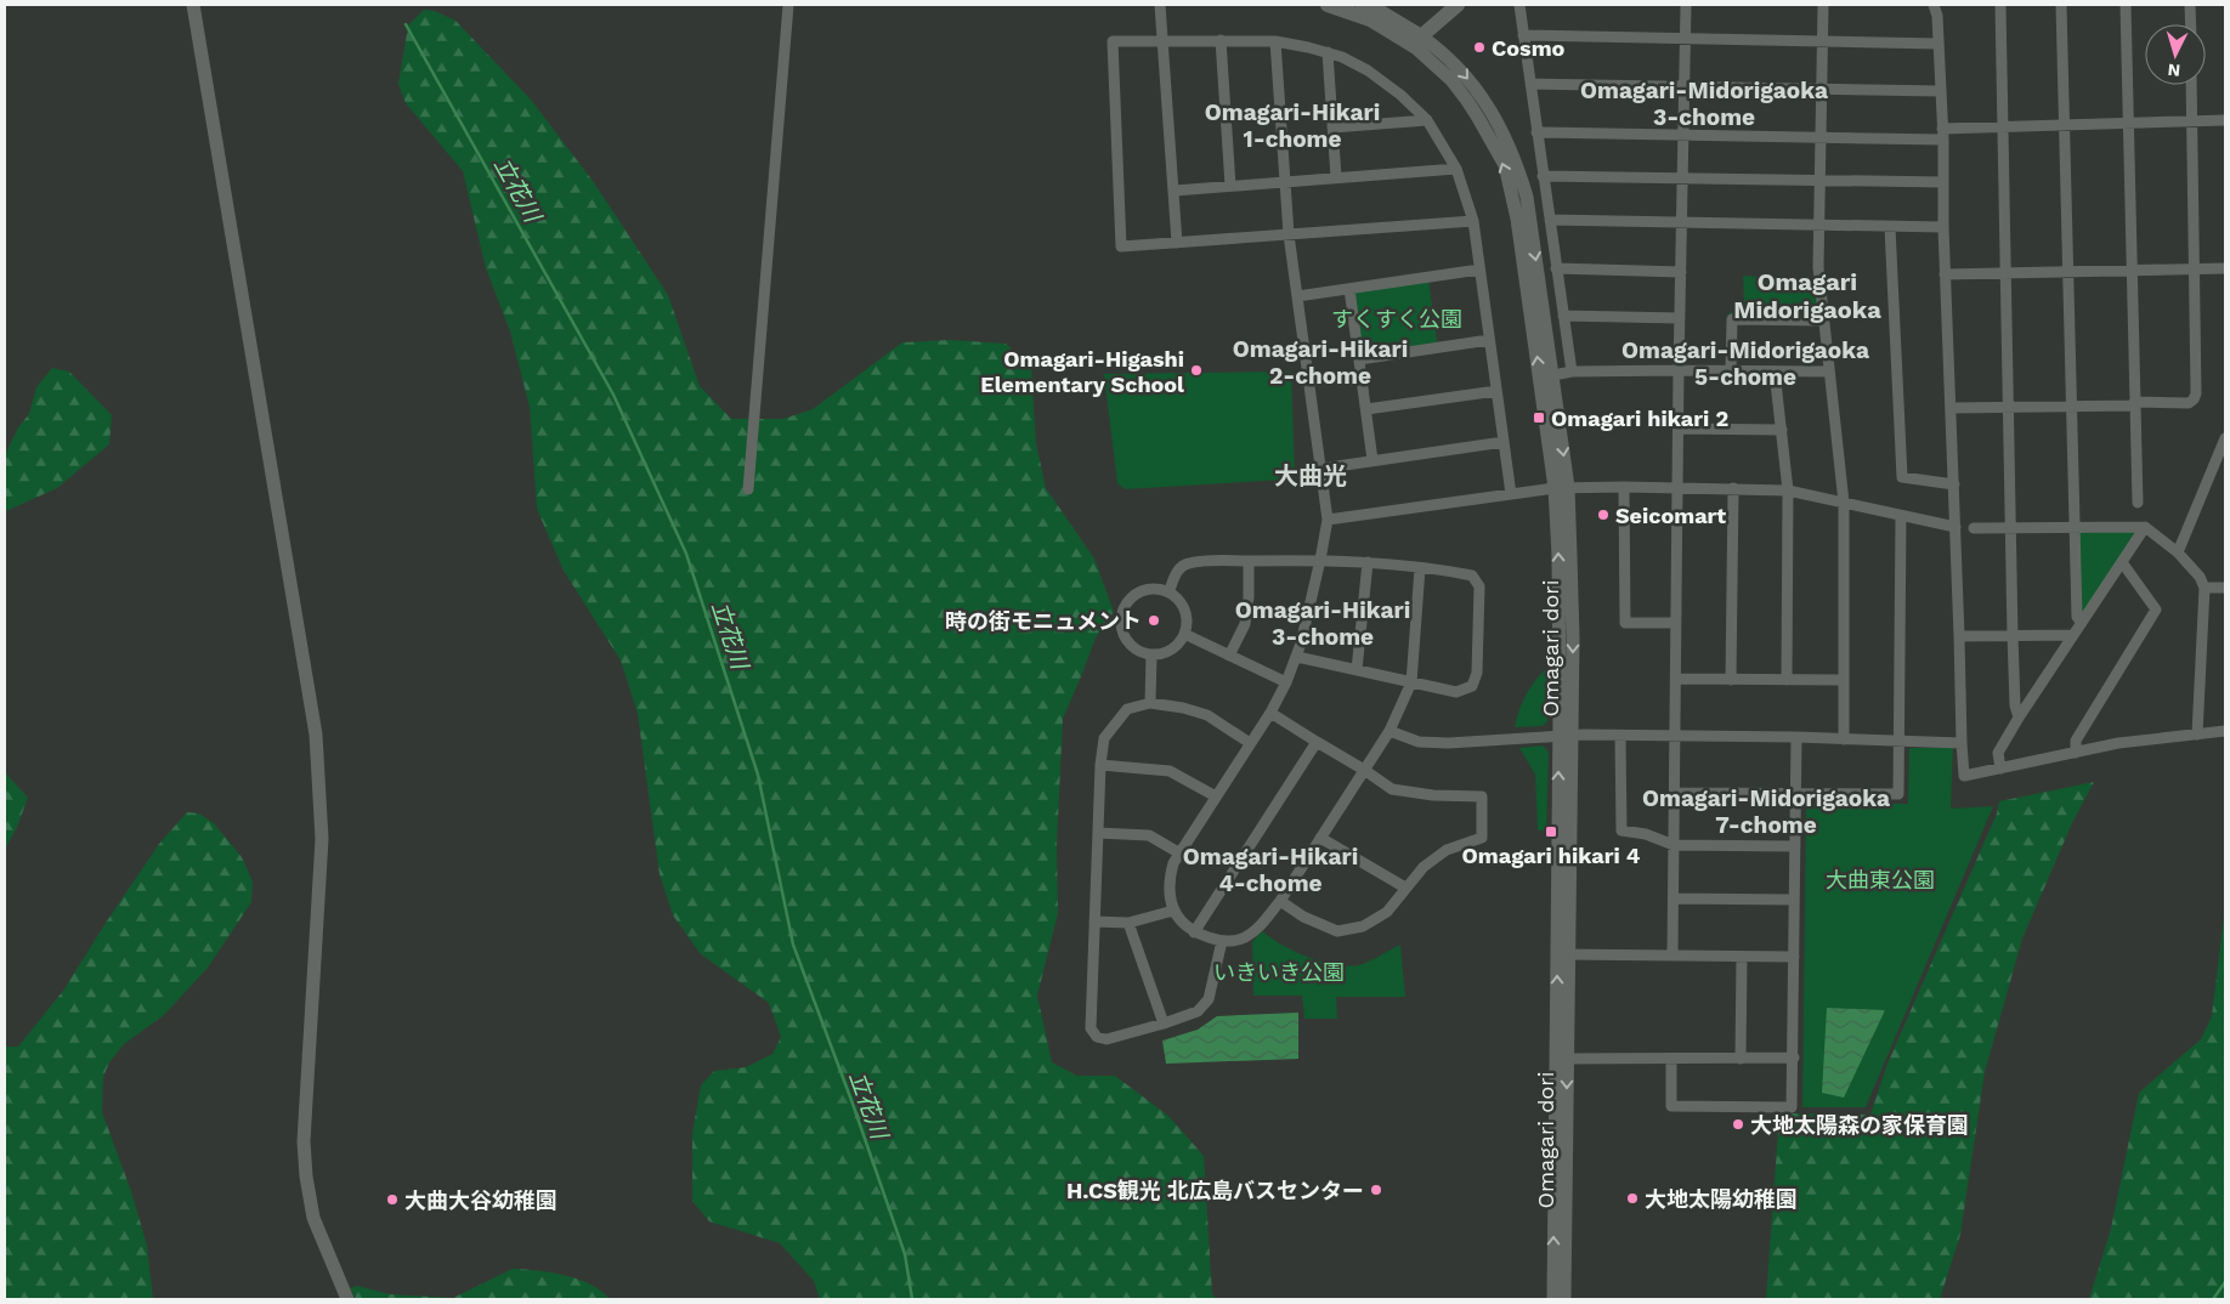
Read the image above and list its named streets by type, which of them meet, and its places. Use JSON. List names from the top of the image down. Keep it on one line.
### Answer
{"streets":{"street":["Omagari dori"]},"districts":["Omagari-Midorigaoka 3-chome","Omagari-Hikari 1-chome","Omagari Midorigaoka","Omagari-Hikari 2-chome","Omagari-Midorigaoka 5-chome","大曲光","Omagari-Hikari 3-chome","Omagari-Midorigaoka 7-chome","Omagari-Hikari 4-chome"],"water":["立花川"],"parks":["すくすく公園","大曲東公園","いきいき公園"],"places":{"other":["Cosmo","Omagari-Higashi Elementary School","Seicomart","時の街モニュメント","大地太陽森の家保育園","H.CS観光 北広島バスセンター","大地太陽幼稚園","大曲大谷幼稚園"],"transit":["Omagari hikari 2","Omagari hikari 4"]},"north":"bottom"}
